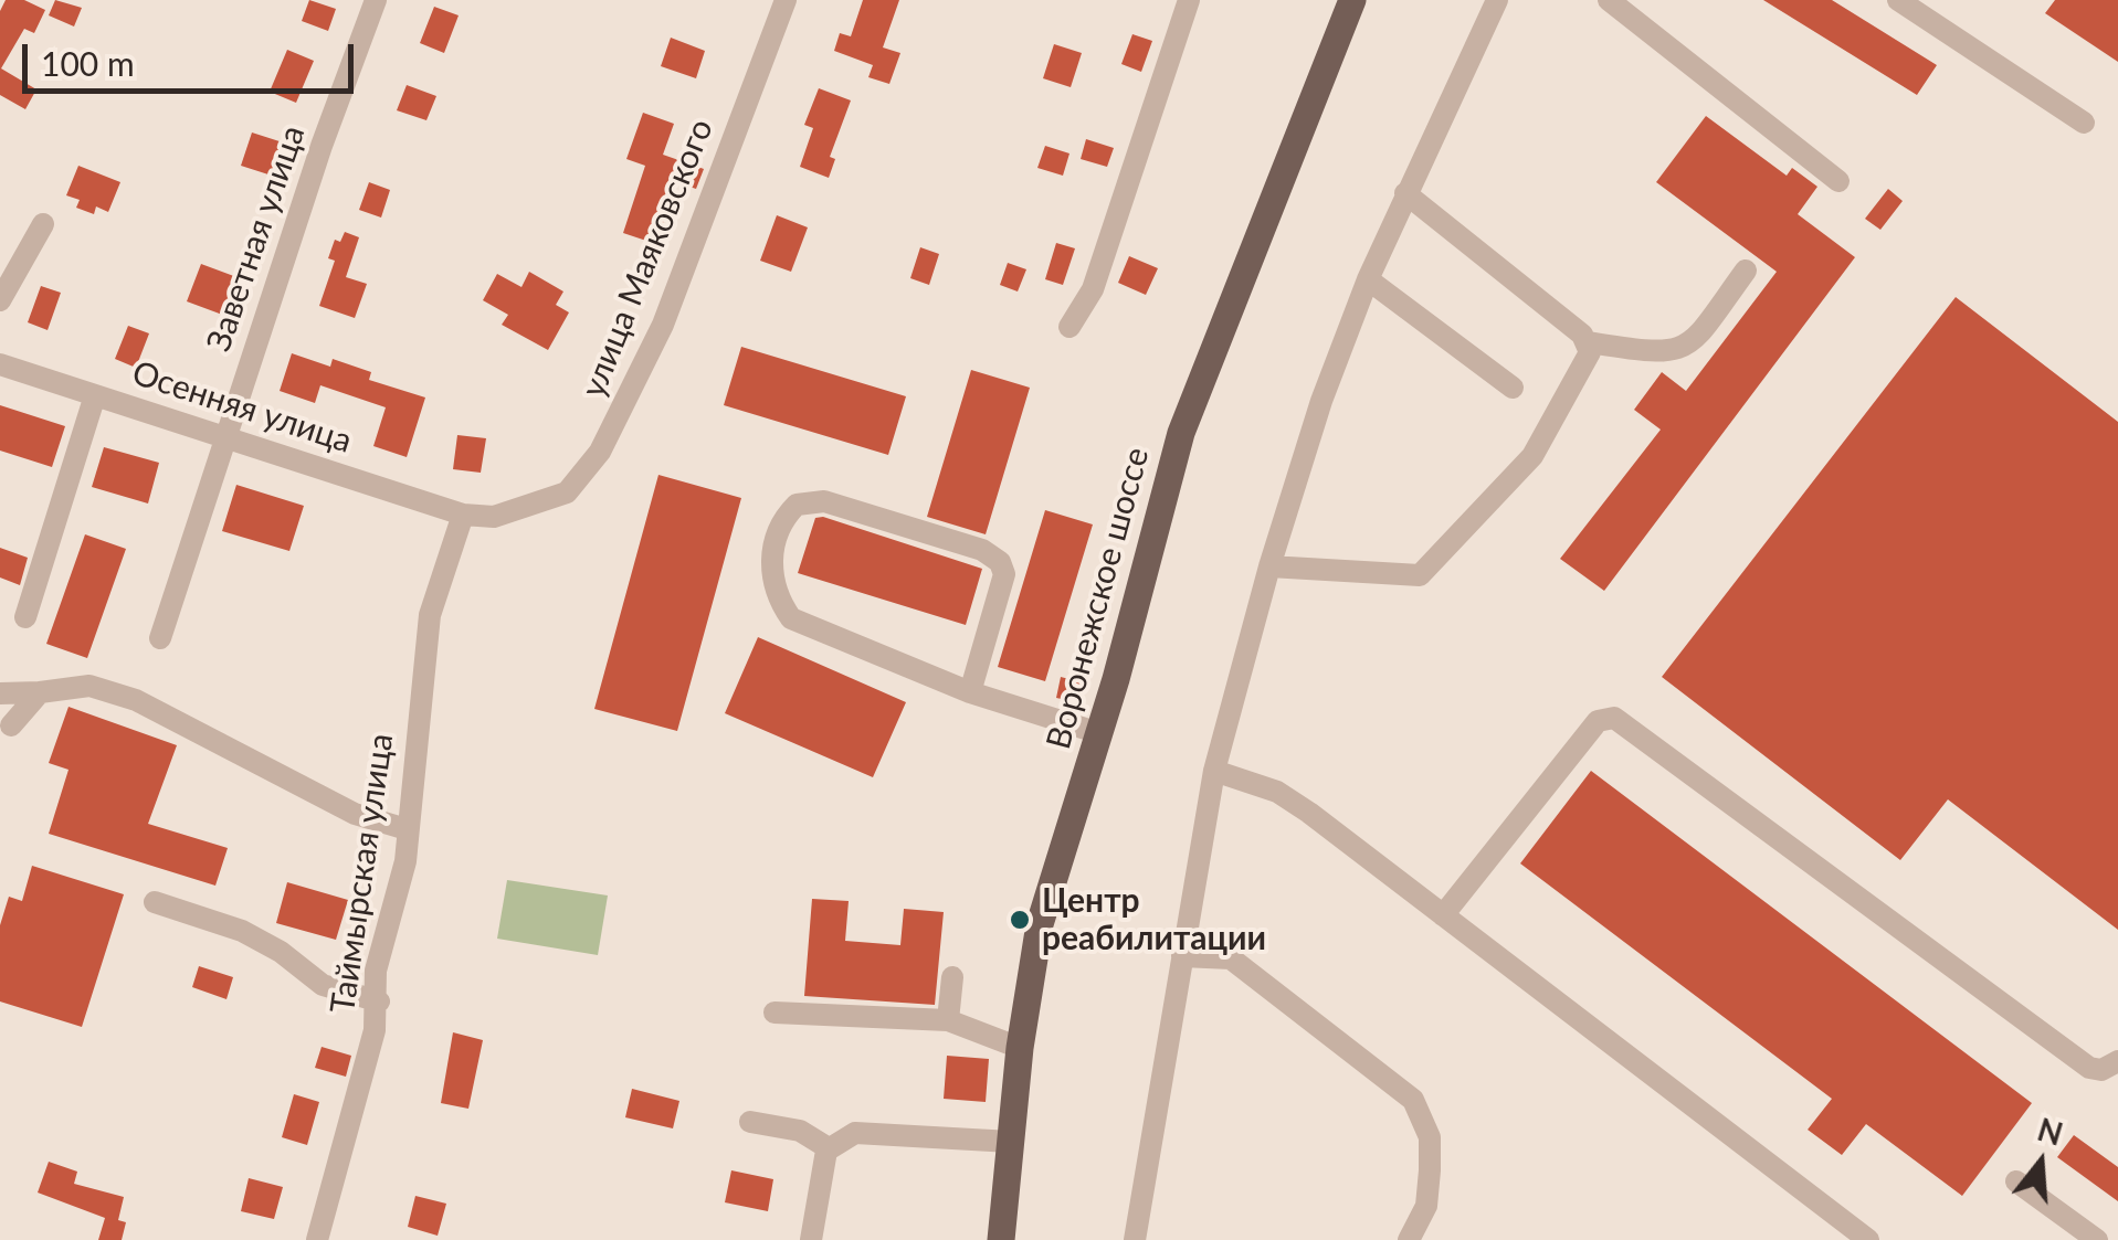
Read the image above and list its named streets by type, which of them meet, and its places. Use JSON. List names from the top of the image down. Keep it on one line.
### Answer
{"streets":{"main road":["Воронежское шоссе"],"street":["Заветная улица","улица Маяковского","Осенняя улица","Таймырская улица"]},"crossings":[["Заветная улица","Осенняя улица"],["Осенняя улица","Таймырская улица"]],"places":["Центр реабилитации"],"scale_bar":"100 m","north":"top"}
